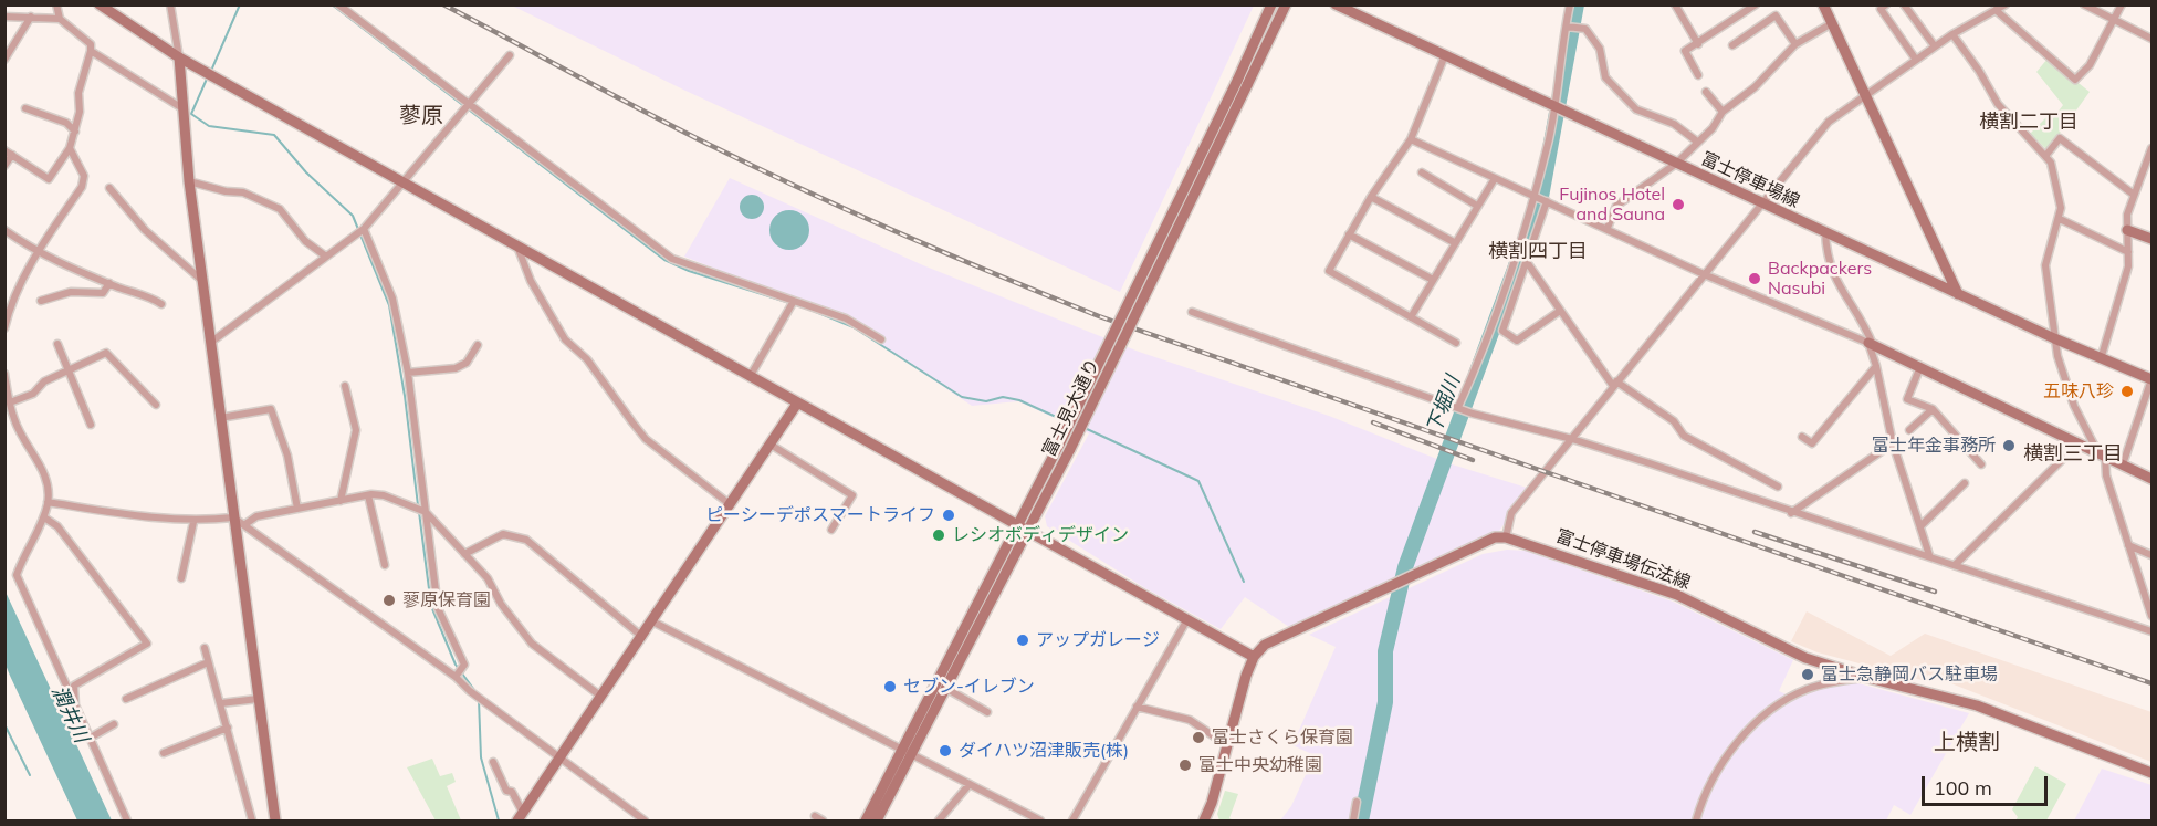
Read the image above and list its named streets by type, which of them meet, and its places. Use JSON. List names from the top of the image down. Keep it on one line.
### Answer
{"streets":{"street":["富士停車場線","富士見大通り","富士停車場伝法線"]},"districts":["蓼原","横割二丁目","横割四丁目","横割三丁目","上横割"],"water":["下堀川","潤井川"],"places":["Fujinos Hotel and Sauna","Backpackers Nasubi","五味八珍","富士年金事務所","ピーシーデポスマートライフ","レシオボディデザイン","蓼原保育園","アップガレージ","富士急静岡バス駐車場","セブン-イレブン","富士さくら保育園","ダイハツ沼津販売(株)","富士中央幼稚園"],"scale_bar":"100 m"}
